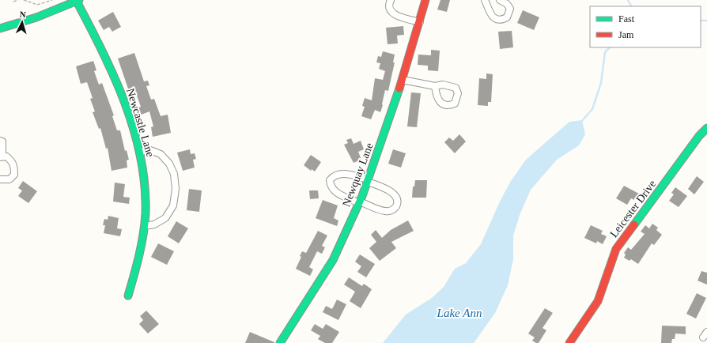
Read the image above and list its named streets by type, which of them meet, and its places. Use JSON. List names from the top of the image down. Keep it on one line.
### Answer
{"streets":{"street":["Newcastle Lane","Newquay Lane","Leicester Drive"]},"water":["Lake Ann"],"legend":["Fast","Jam"],"north":"top"}
